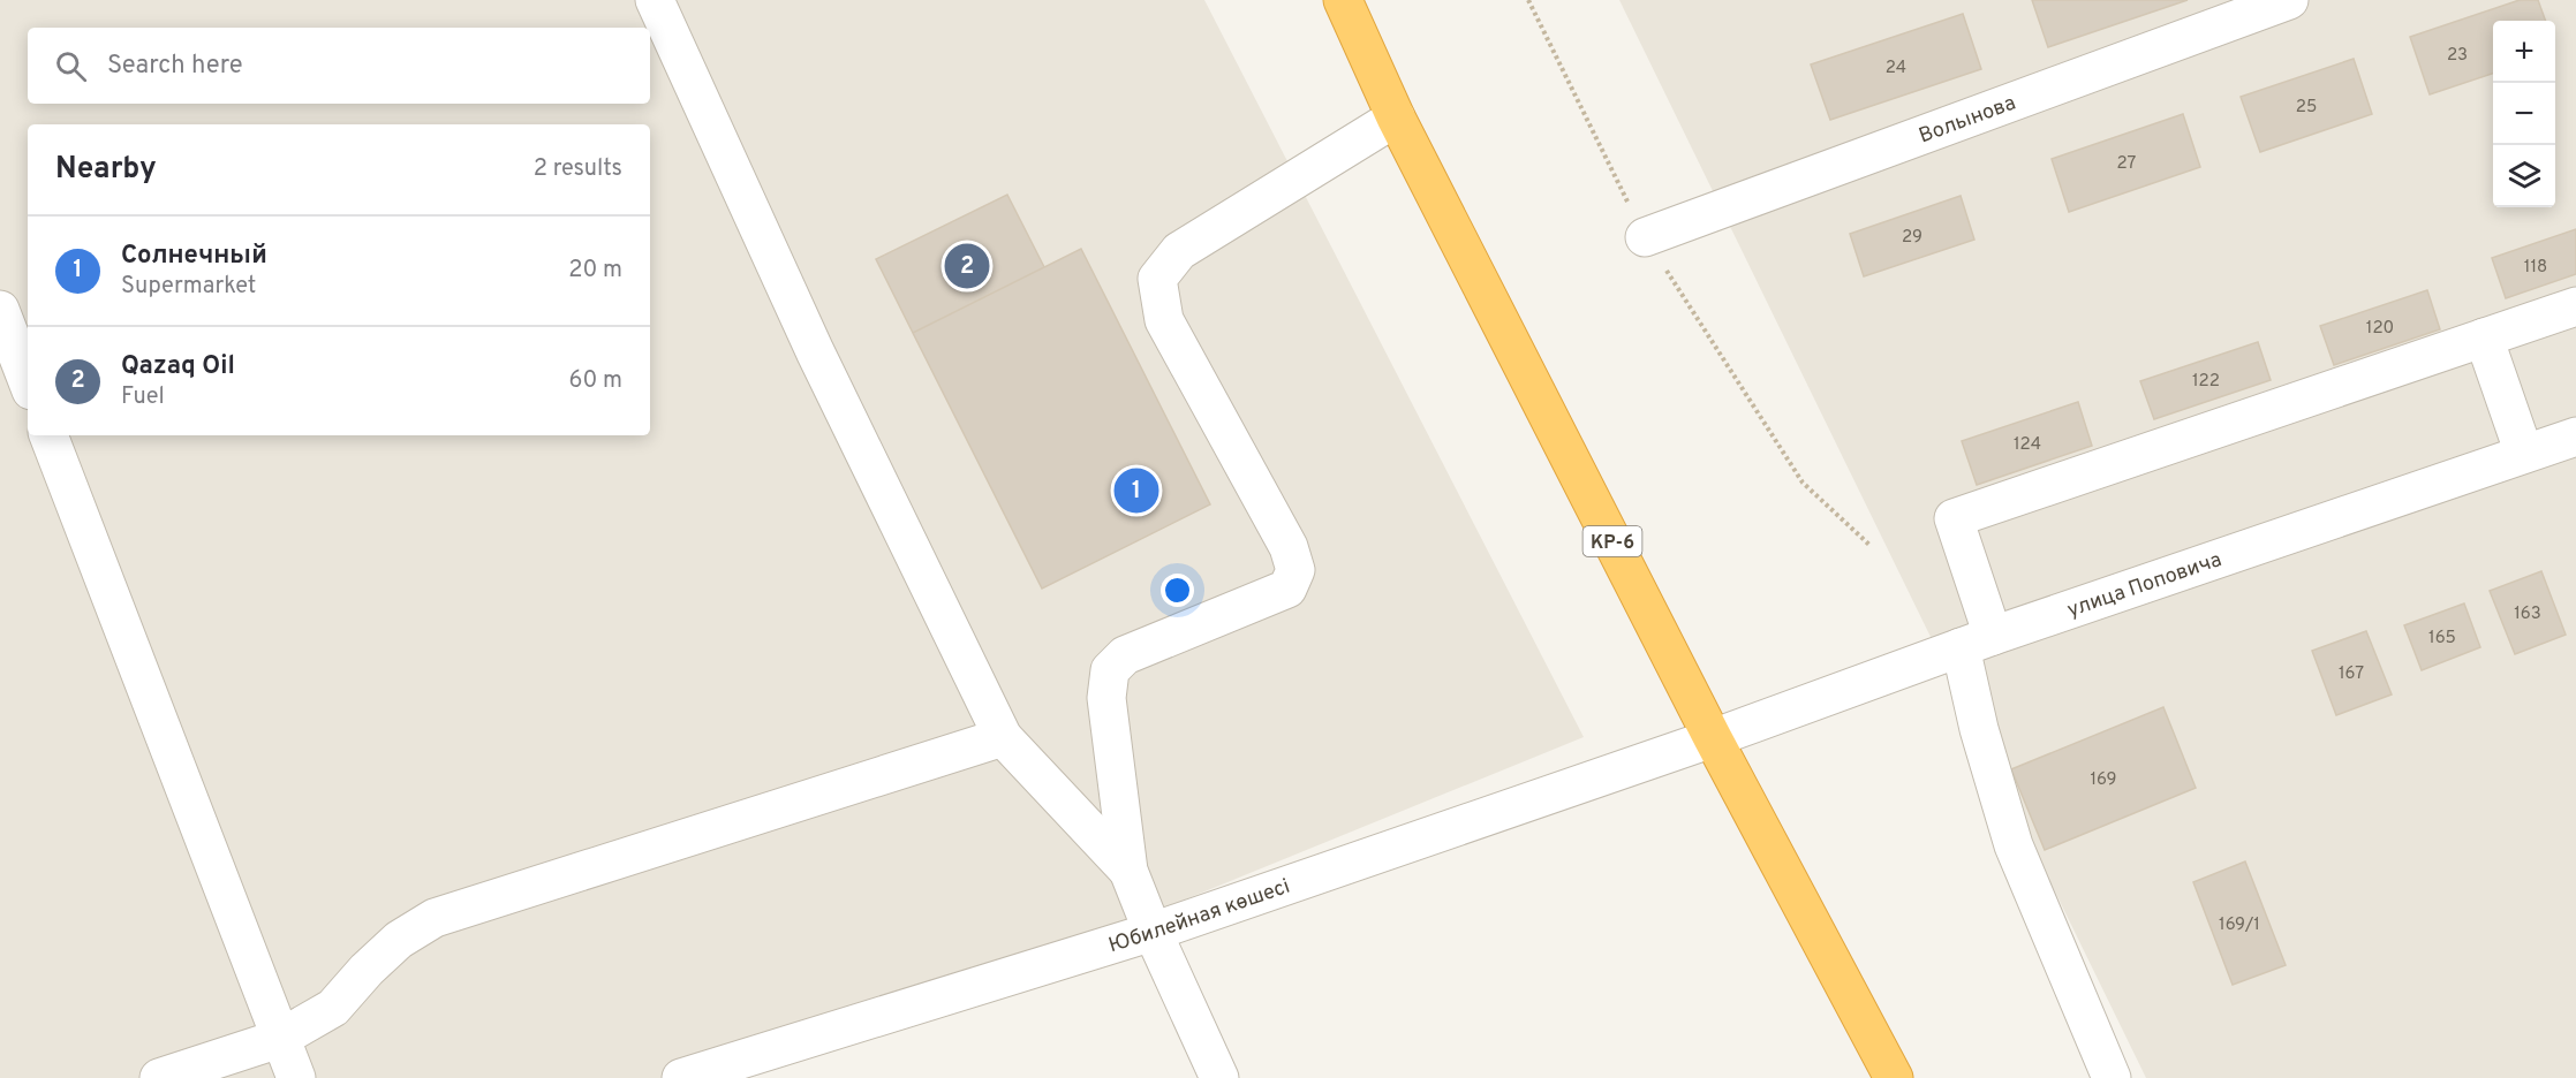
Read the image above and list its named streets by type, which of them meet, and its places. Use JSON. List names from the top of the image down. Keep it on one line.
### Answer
{"streets":{"highway":["KP-6"],"street":["Волынова","улица Поповича","Юбилейная көшесі"]},"crossings":[["KP-6","улица Поповича"],["KP-6","Юбилейная көшесі"],["улица Поповича","Юбилейная көшесі"]],"house_numbers":["23","24","25","27","29","118","120","122","124","163","165","167","169","169/1"],"page":{"map_buttons":["+","−"],"search":"Search here","heading":["Nearby","2 results"],"list":[{"mark":"1","name":"Солнечный","note":"Supermarket","value":"20 m"},{"mark":"2","name":"Qazaq Oil","note":"Fuel","value":"60 m"}],"pins":["2","1"]}}
